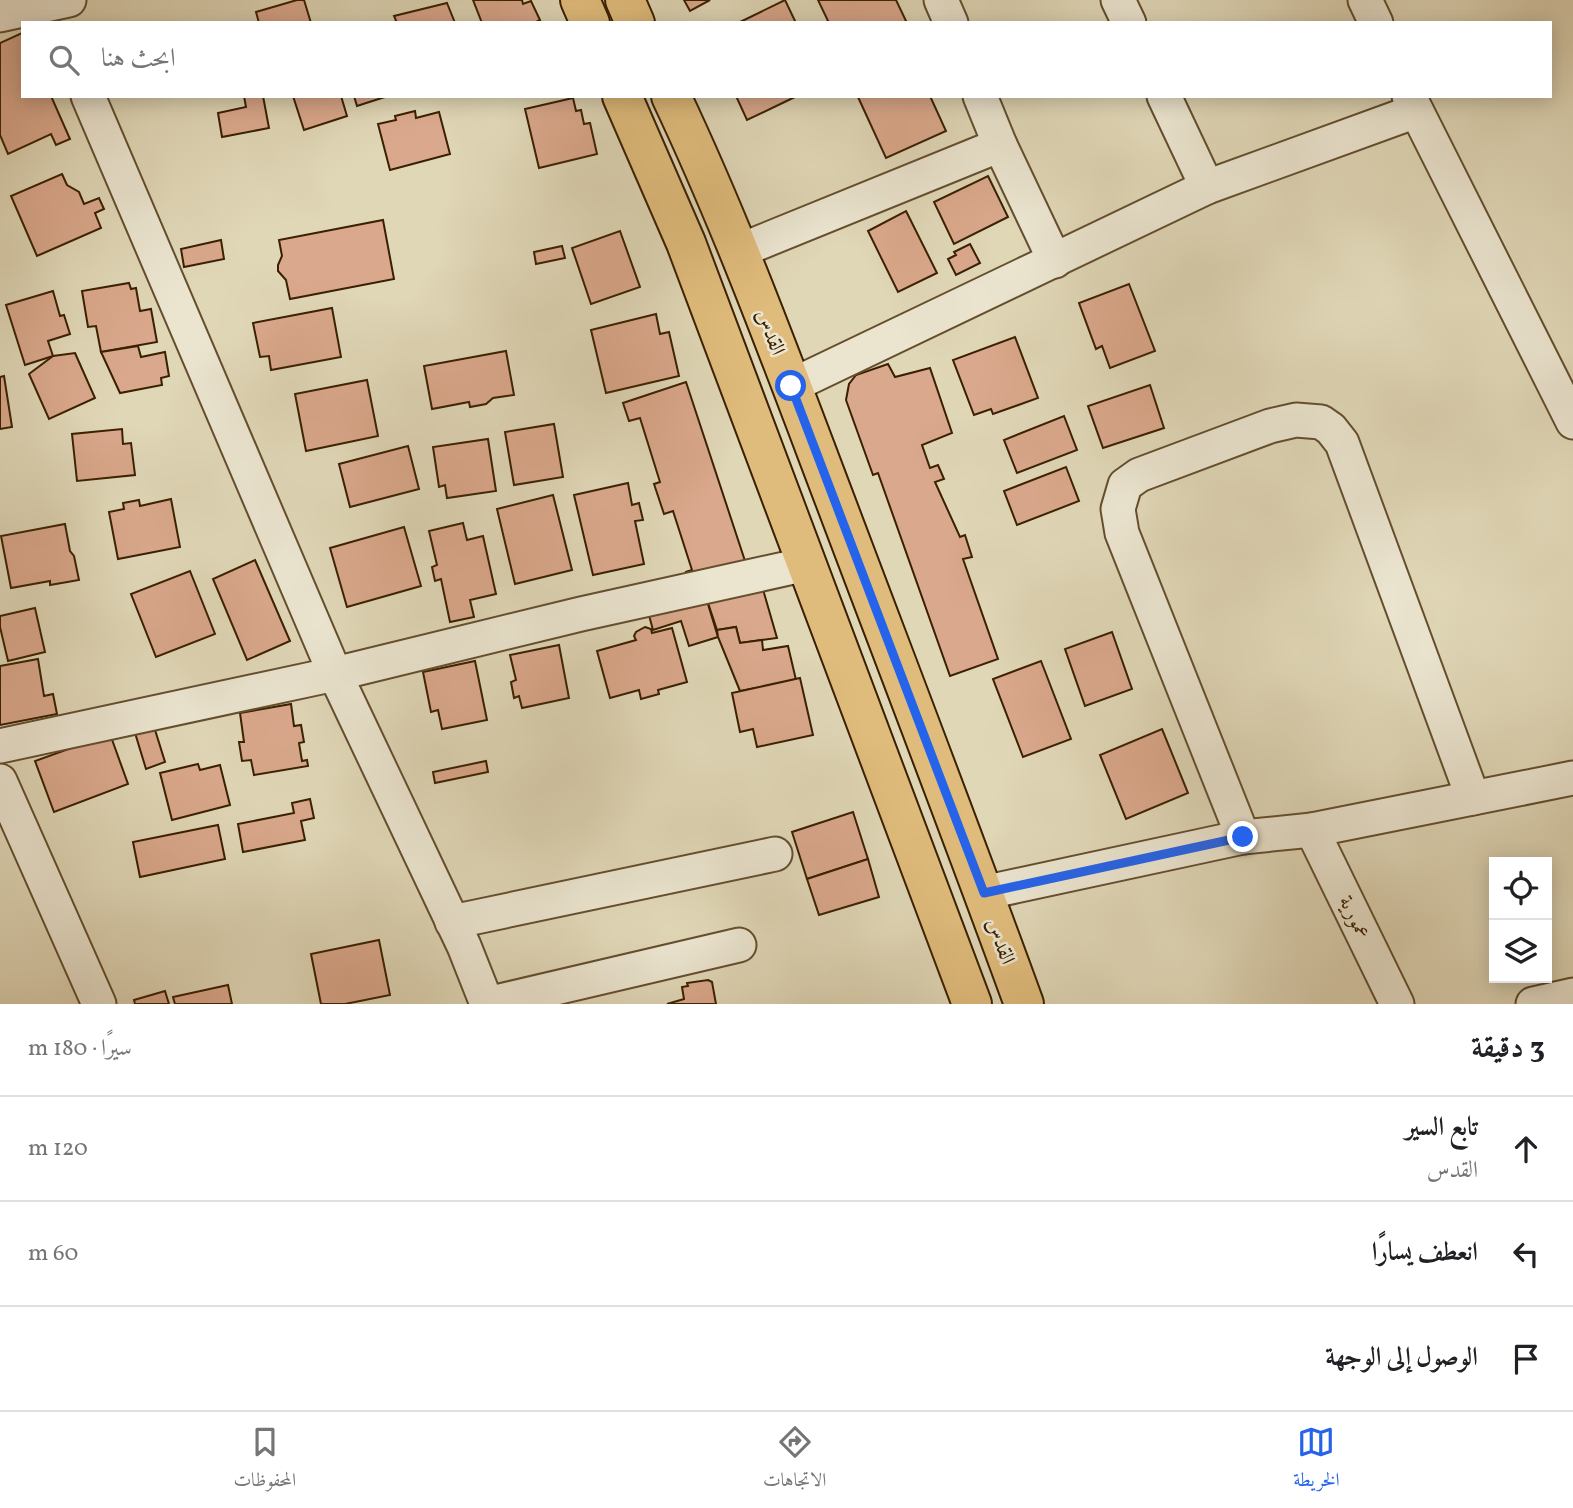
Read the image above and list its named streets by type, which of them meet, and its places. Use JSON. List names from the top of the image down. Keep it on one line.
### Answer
{"streets":{"main road":["القدس"],"street":["عمورية"]},"page":{"search":"ابحث هنا","heading":["3 دقيقة","سيرًا · 180 m"],"list":[["تابع السير","القدس","120 m"],["انعطف يسارًا","60 m"],"الوصول إلى الوجهة"],"nav":["الخريطة","الاتجاهات","المحفوظات"]}}
